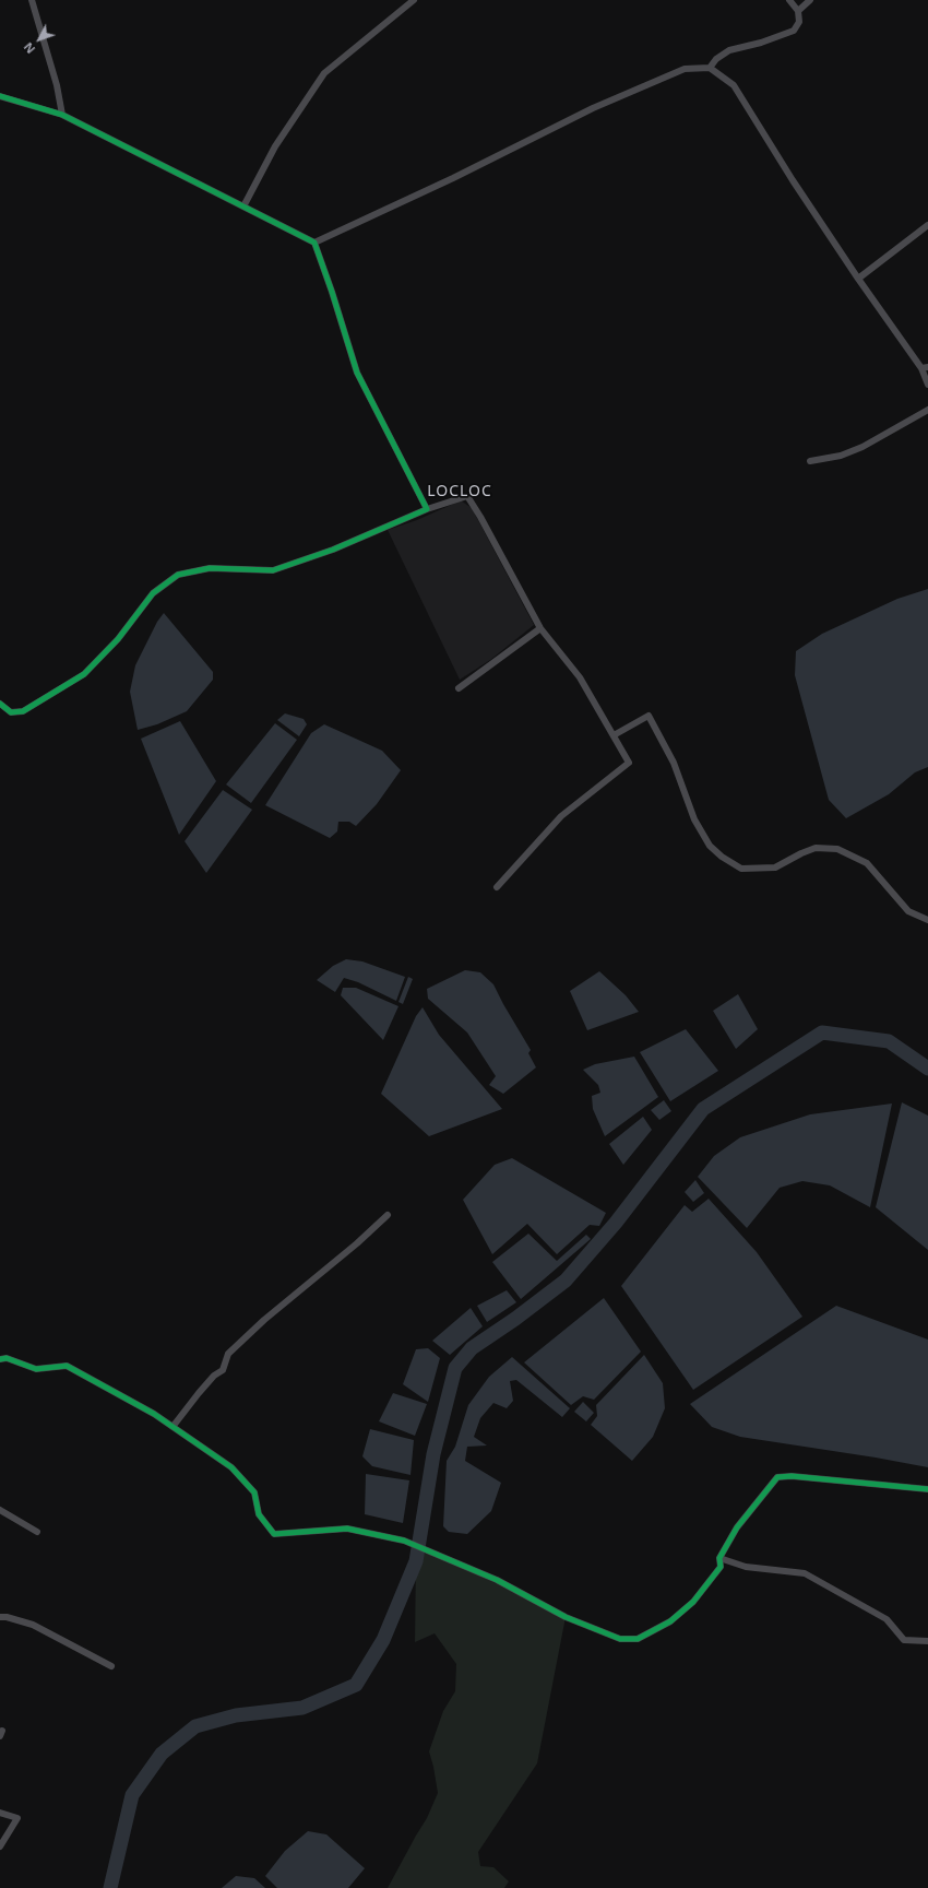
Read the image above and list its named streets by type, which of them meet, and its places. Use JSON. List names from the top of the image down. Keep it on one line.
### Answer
{"districts":["LOCLOC"],"north":"bottom left"}
